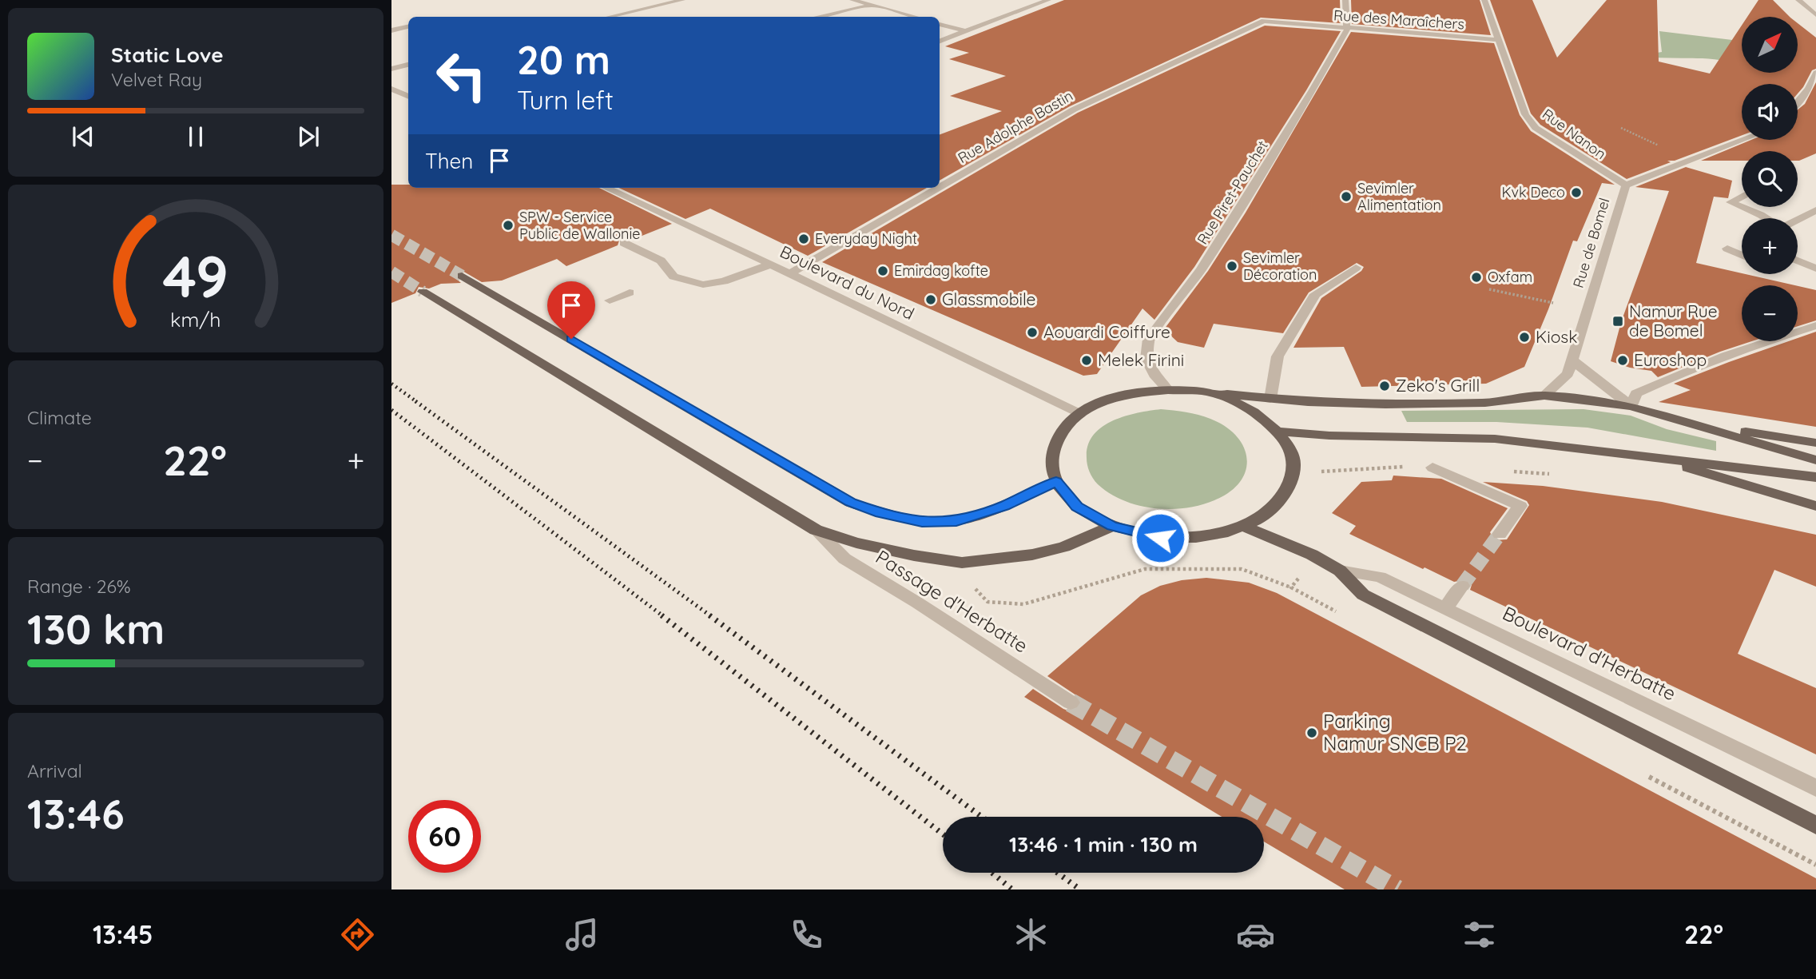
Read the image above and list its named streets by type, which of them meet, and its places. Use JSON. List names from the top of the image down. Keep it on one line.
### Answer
{"streets":{"street":["Rue des Maraîchers","Rue Adolphe Bastin","Rue Nanon","Rue Piret-Pauchet","Rue de Bomel","Boulevard du Nord","Passage d'Herbatte","Boulevard d'Herbatte"]},"crossings":[["Rue des Maraîchers","Rue Adolphe Bastin"],["Rue des Maraîchers","Rue Nanon"],["Rue des Maraîchers","Rue Piret-Pauchet"],["Rue Adolphe Bastin","Boulevard du Nord"],["Rue Nanon","Rue de Bomel"],["Rue Piret-Pauchet","Boulevard du Nord"]],"places":{"other":["Kvk Deco","Sevimler Alimentation","SPW - Service Public de Wallonie","Everyday Night","Sevimler Décoration","Emirdag kofte","Oxfam","Glassmobile","Aouardi Coiffure","Kiosk","Melek Firini","Euroshop","Zeko's Grill","Parking Namur SNCB P2"],"transit":["Namur Rue de Bomel"]},"north":"top right","page":{"map_buttons":["+","−"],"turn":["20 m","Turn left"],"song":["Static Love","Velvet Ray"],"then":"Then","tile":["Climate",["Range · 26%","130 km"],["Arrival","13:46"]],"heat":["−","22°","+"],"limit":"60","trip":"13:46 · 1 min · 130 m","tabs":["13:45","22°"],"gauge":["49","km/h"]}}
